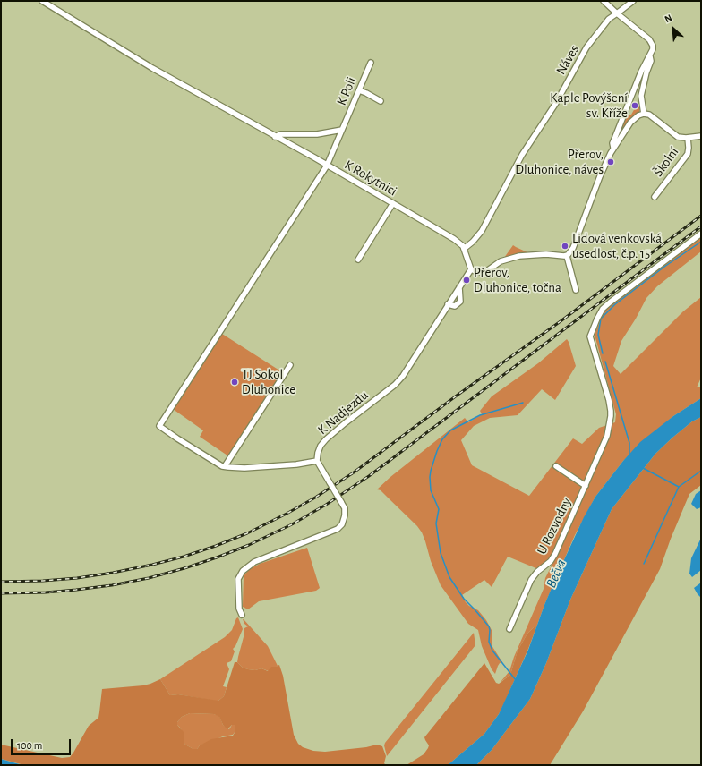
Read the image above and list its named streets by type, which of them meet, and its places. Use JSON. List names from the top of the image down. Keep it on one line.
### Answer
{"streets":{"street":["Náves","K Poli","Školní","K Rokytnici","K Nadjezdu","U Rozvodny"]},"crossings":[["Náves","K Rokytnici"],["K Poli","K Rokytnici"],["K Rokytnici","K Nadjezdu"]],"water":["Bečva"],"places":["Kaple Povýšení sv. Kříže","Přerov, Dluhonice, náves","Lidová venkovská usedlost, č.p. 15","Přerov, Dluhonice, točna","TJ Sokol Dluhonice"],"scale_bar":"100 m","north":"top left"}
